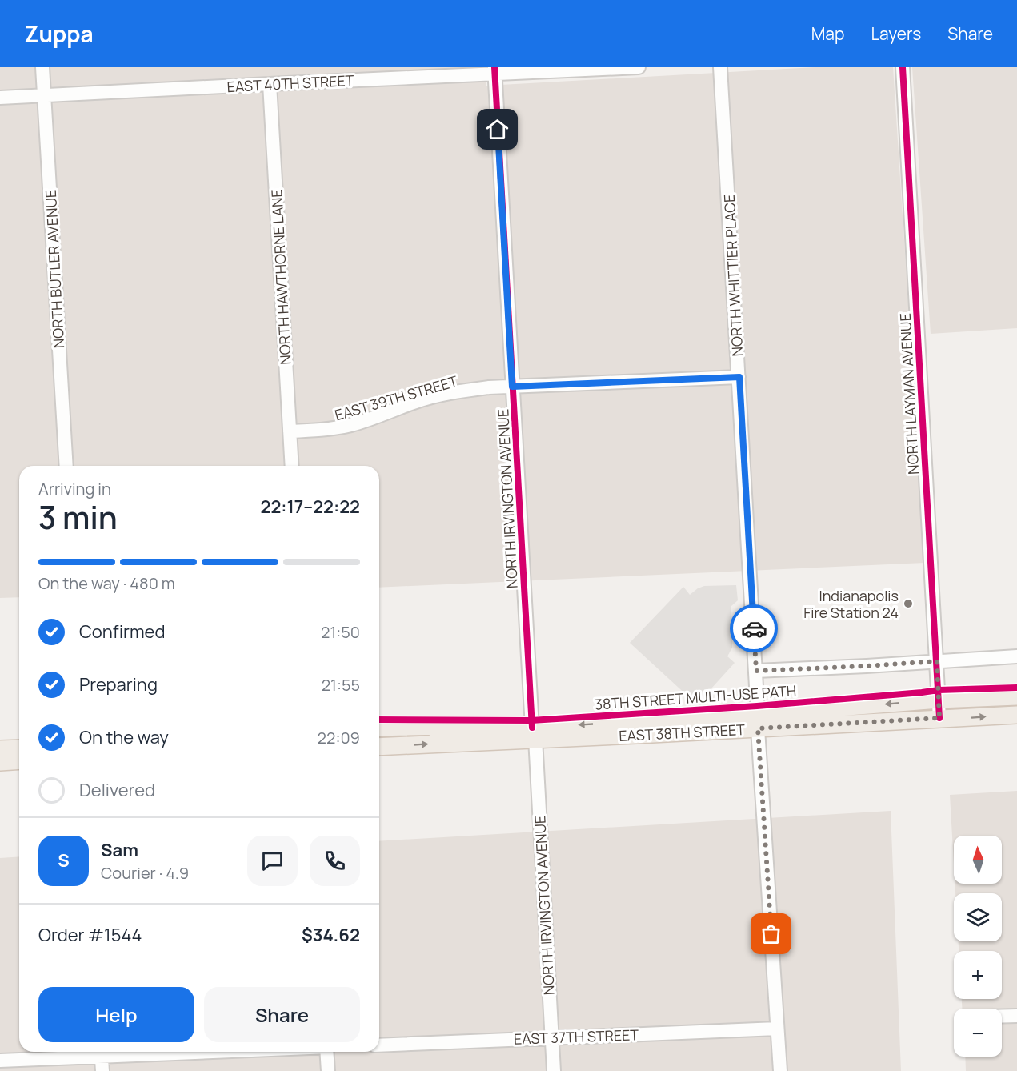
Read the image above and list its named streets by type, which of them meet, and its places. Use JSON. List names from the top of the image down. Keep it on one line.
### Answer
{"streets":{"main road":["EAST 38TH STREET"],"street":["EAST 40TH STREET","NORTH BUTLER AVENUE","NORTH WHITTIER PLACE","NORTH HAWTHORNE LANE","NORTH LAYMAN AVENUE","EAST 39TH STREET","NORTH IRVINGTON AVENUE","EAST 37TH STREET"],"cycle path":["38TH STREET MULTI-USE PATH"]},"crossings":[["EAST 40TH STREET","NORTH BUTLER AVENUE"],["EAST 40TH STREET","NORTH HAWTHORNE LANE"],["EAST 40TH STREET","NORTH IRVINGTON AVENUE"],["NORTH WHITTIER PLACE","EAST 39TH STREET"],["NORTH WHITTIER PLACE","EAST 38TH STREET"],["NORTH WHITTIER PLACE","EAST 37TH STREET"],["NORTH HAWTHORNE LANE","EAST 39TH STREET"],["NORTH LAYMAN AVENUE","EAST 38TH STREET"],["EAST 39TH STREET","NORTH IRVINGTON AVENUE"],["NORTH IRVINGTON AVENUE","EAST 38TH STREET"],["NORTH IRVINGTON AVENUE","EAST 37TH STREET"]],"places":["Indianapolis Fire Station 24"],"north":"top","page":{"header":"Zuppa","nav":["Map","Layers","Share"],"heading":["3 min","Arriving in","22:17–22:22"],"panel":["Sam","Courier · 4.9","Order #1544","$34.62"],"bar":"On the way · 480 m","list":[["Confirmed","21:50"],["Preparing","21:55"],["On the way","22:09"],"Delivered"],"map_buttons":["+","−"],"round":"S","buttons":["Help","Share"]}}
